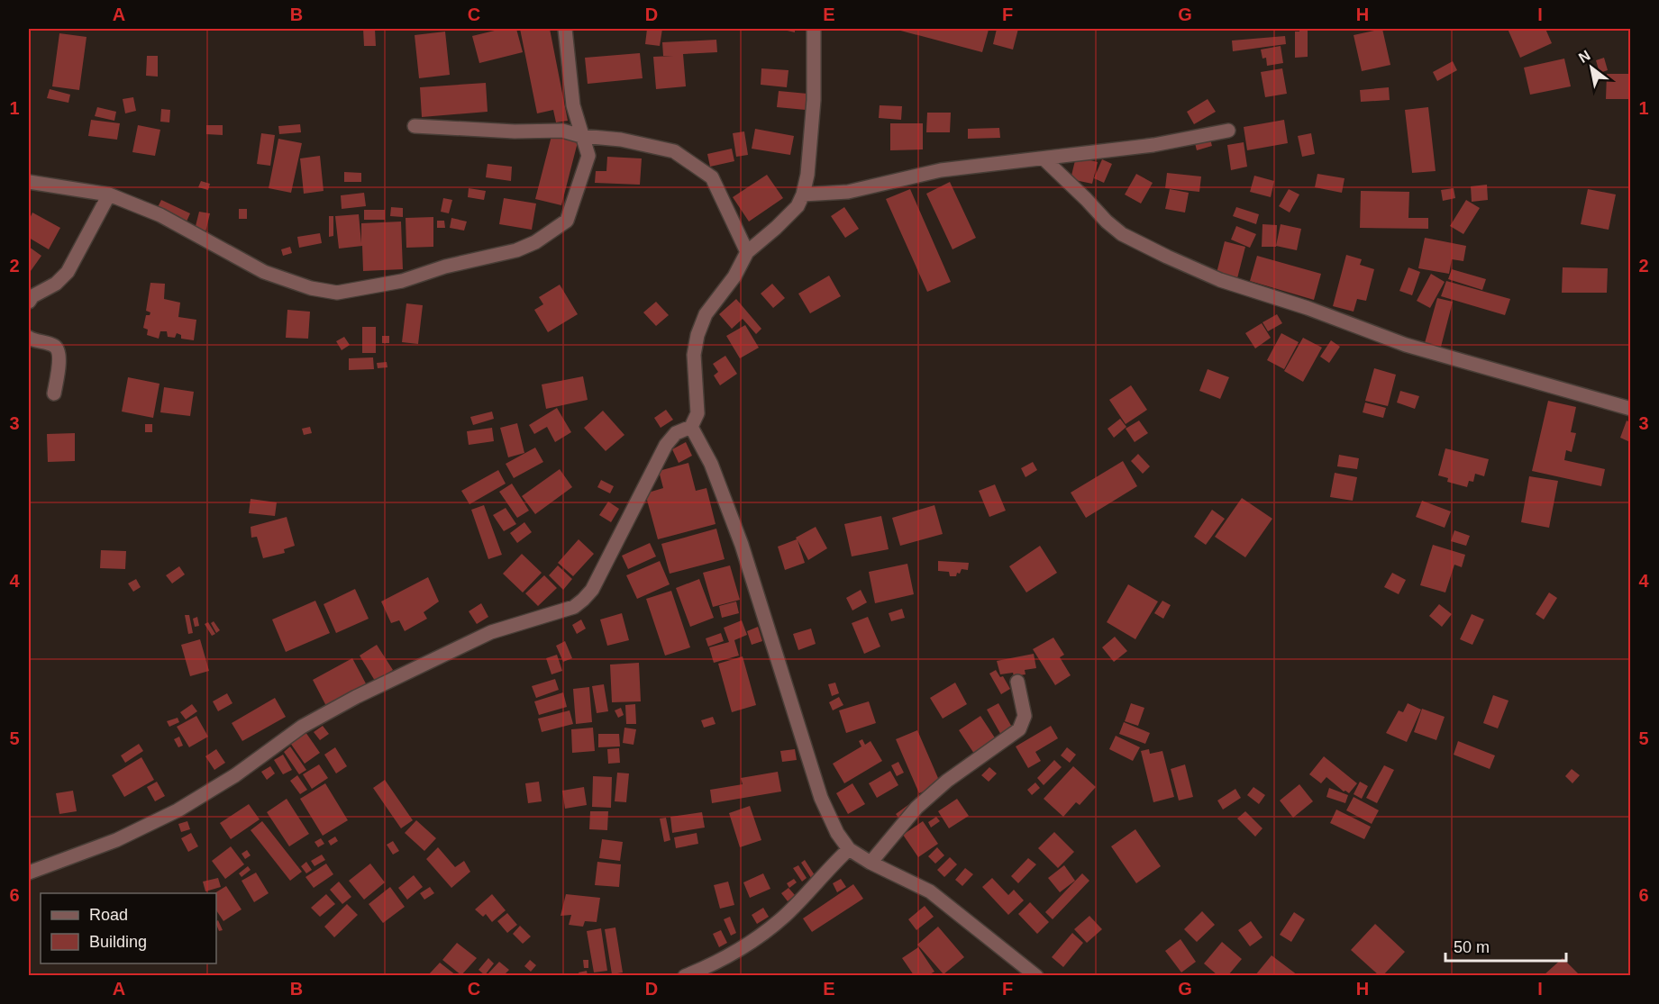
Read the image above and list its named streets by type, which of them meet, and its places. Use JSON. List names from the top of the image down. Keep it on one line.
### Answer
{"legend":["Road","Building"],"scale_bar":"50 m","north":"top left","grid":{"columns":["A","B","C","D","E","F","G","H","I"],"rows":["1","2","3","4","5","6"]}}
